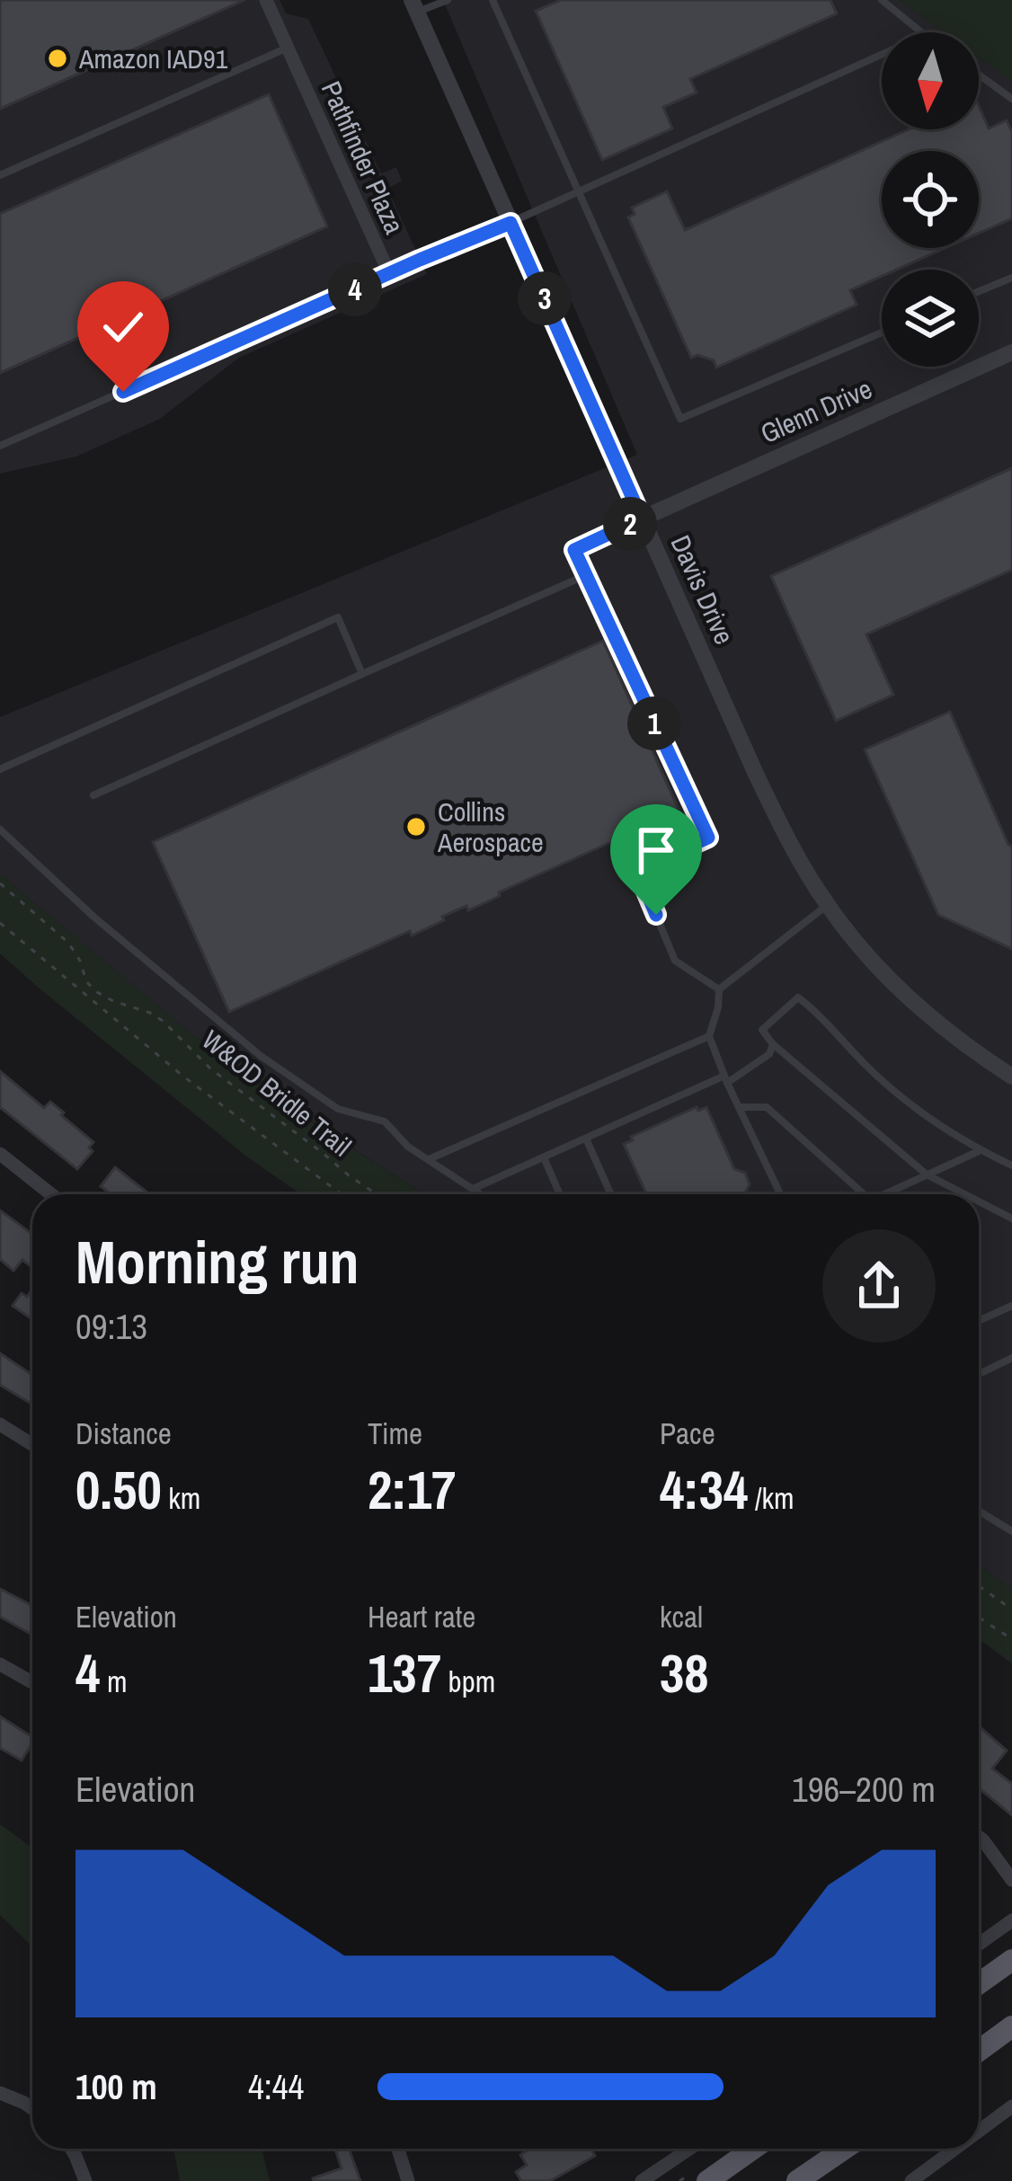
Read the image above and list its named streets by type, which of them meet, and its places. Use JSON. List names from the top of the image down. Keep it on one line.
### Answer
{"streets":{"street":["Pathfinder Plaza","Glenn Drive","Davis Drive"],"path":["W&OD Bridle Trail"]},"crossings":[["Pathfinder Plaza","Davis Drive"],["Glenn Drive","Davis Drive"]],"places":["Amazon IAD91","Collins Aerospace"],"north":"bottom","page":{"pins":["4","3","2","1"],"heading":["Morning run","09:13"],"stats":[["Distance","0.50 km"],["Time","2:17"],["Pace","4:34 /km"],["Elevation","4 m"],["Heart rate","137 bpm"],["kcal","38"]],"chart":["Elevation","196–200 m"],"list":[{"name":"100 m","note":"4:44"}]}}
